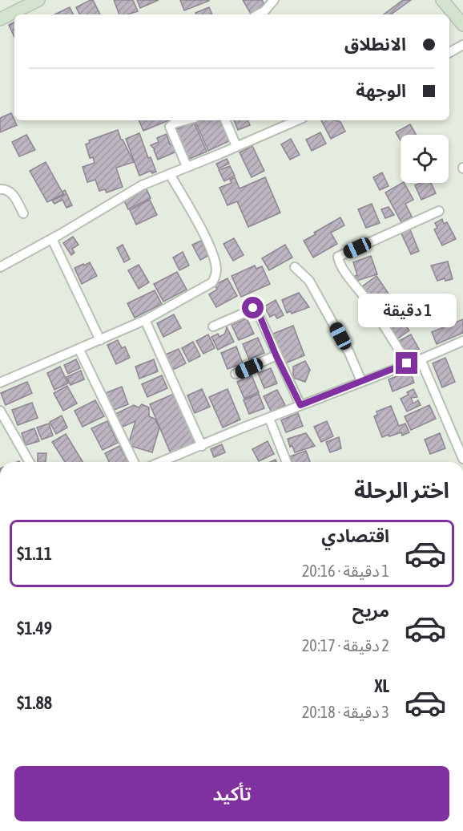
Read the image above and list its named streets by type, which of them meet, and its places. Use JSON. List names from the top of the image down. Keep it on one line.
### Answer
{"page":{"banner":["الانطلاق","الوجهة"],"bubble":"1 دقيقة","heading":"اختر الرحلة","list":[{"name":"اقتصادي","note":"1 دقيقة · 20:16","value":"$1.11"},{"name":"مريح","note":"2 دقيقة · 20:17","value":"$1.49"},{"name":"XL","note":"3 دقيقة · 20:18","value":"$1.88"}],"buttons":"تأكيد"}}
